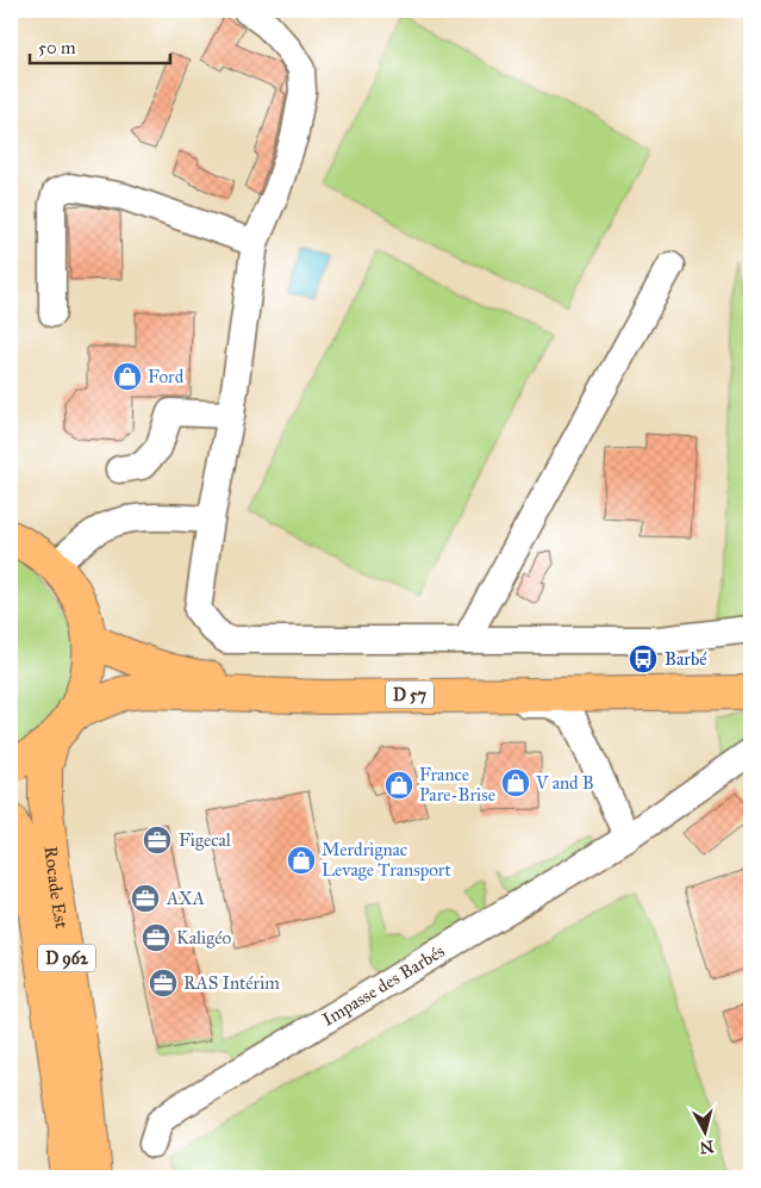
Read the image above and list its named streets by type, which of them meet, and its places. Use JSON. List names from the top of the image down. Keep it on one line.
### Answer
{"streets":{"main road":["D 57","Rocade Est","D 962"],"street":["Impasse des Barbés"]},"places":{"shop":["Ford","V and B","France Pare-Brise","Merdrignac Levage Transport"],"bus stop":["Barbé"],"office":["Figecal","AXA","Kaligéo","RAS Intérim"]},"scale_bar":"50 m","north":"bottom"}
